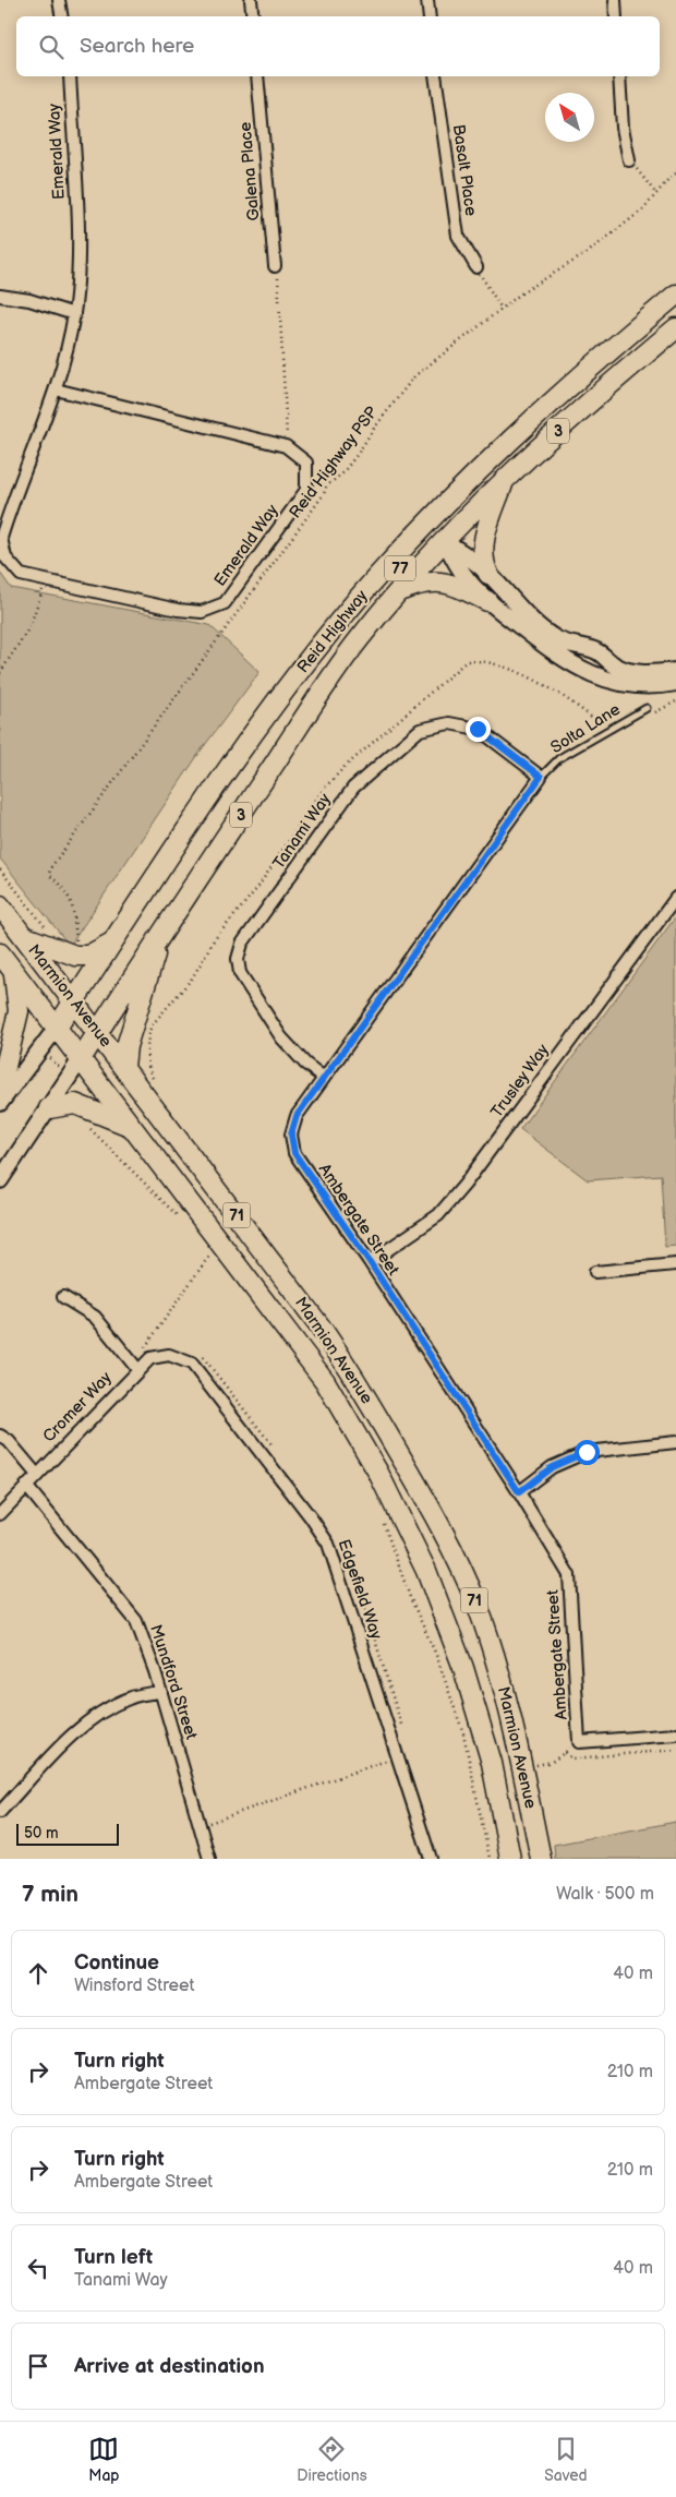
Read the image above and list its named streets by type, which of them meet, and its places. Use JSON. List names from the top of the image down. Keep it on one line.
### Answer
{"streets":{"highway":["3","77","Reid Highway","Marmion Avenue","71"],"street":["Emerald Way","Basalt Place","Galena Place","Tanami Way","Trusley Way","Ambergate Street","Cromer Way","Edgefield Way","Mundford Street"],"lane":["Solta Lane"],"path":["Reid Highway PSP"]},"crossings":[["77","Reid Highway"],["Reid Highway","Marmion Avenue"],["Solta Lane","Tanami Way"],["Solta Lane","Ambergate Street"],["Tanami Way","Ambergate Street"],["Trusley Way","Ambergate Street"],["Cromer Way","Edgefield Way"],["Cromer Way","Mundford Street"]],"scale_bar":"50 m","north":"top left","page":{"search":"Search here","scale":"50 m","heading":["7 min","Walk · 500 m"],"list":[["Continue","Winsford Street","40 m"],["Turn right","Ambergate Street","210 m"],["Turn right","Ambergate Street","210 m"],["Turn left","Tanami Way","40 m"],"Arrive at destination"],"nav":["Map","Directions","Saved"]}}
